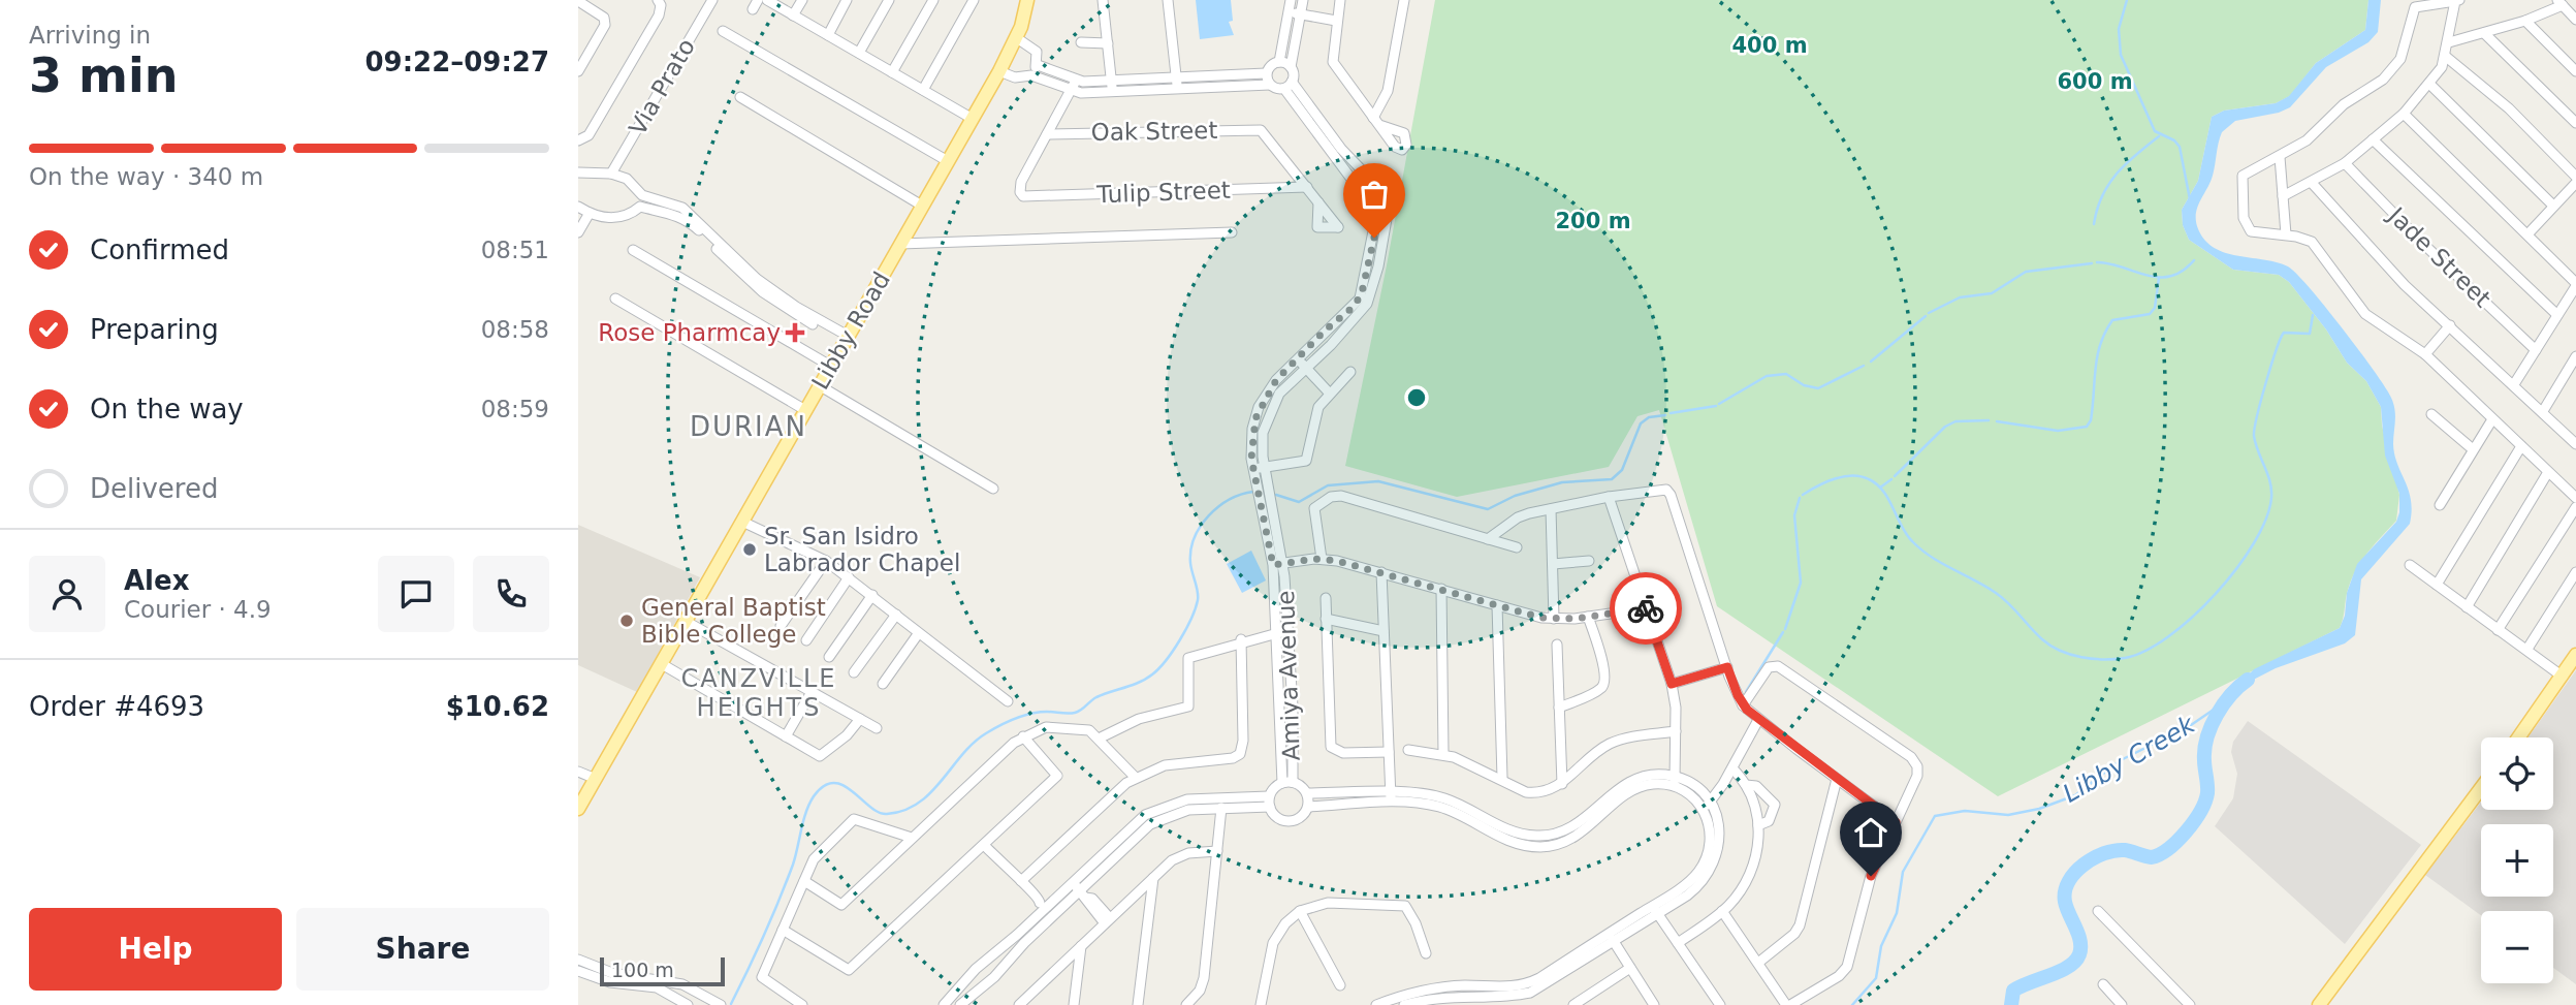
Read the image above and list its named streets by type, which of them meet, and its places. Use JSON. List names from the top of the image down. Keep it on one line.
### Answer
{"streets":{"main road":["Libby Road"],"street":["Via Prato","Oak Street","Tulip Street","Jade Street","Amiya Avenue"]},"crossings":[["Oak Street","Tulip Street"]],"districts":["DURIAN","CANZVILLE HEIGHTS"],"water":["Libby Creek"],"places":{"health":["Rose Pharmcay"],"other":["Sr. San Isidro Labrador Chapel","General Baptist Bible College"]},"scale_bar":"100 m","page":{"heading":["3 min","Arriving in","09:22–09:27"],"panel":["Alex","Courier · 4.9","Order #4693","$10.62"],"bar":"On the way · 340 m","list":[["Confirmed","08:51"],["Preparing","08:58"],["On the way","08:59"],"Delivered"],"map_buttons":["+","−"],"buttons":["Help","Share"],"scale":"100 m"},"rings":["400 m","600 m","200 m"]}
